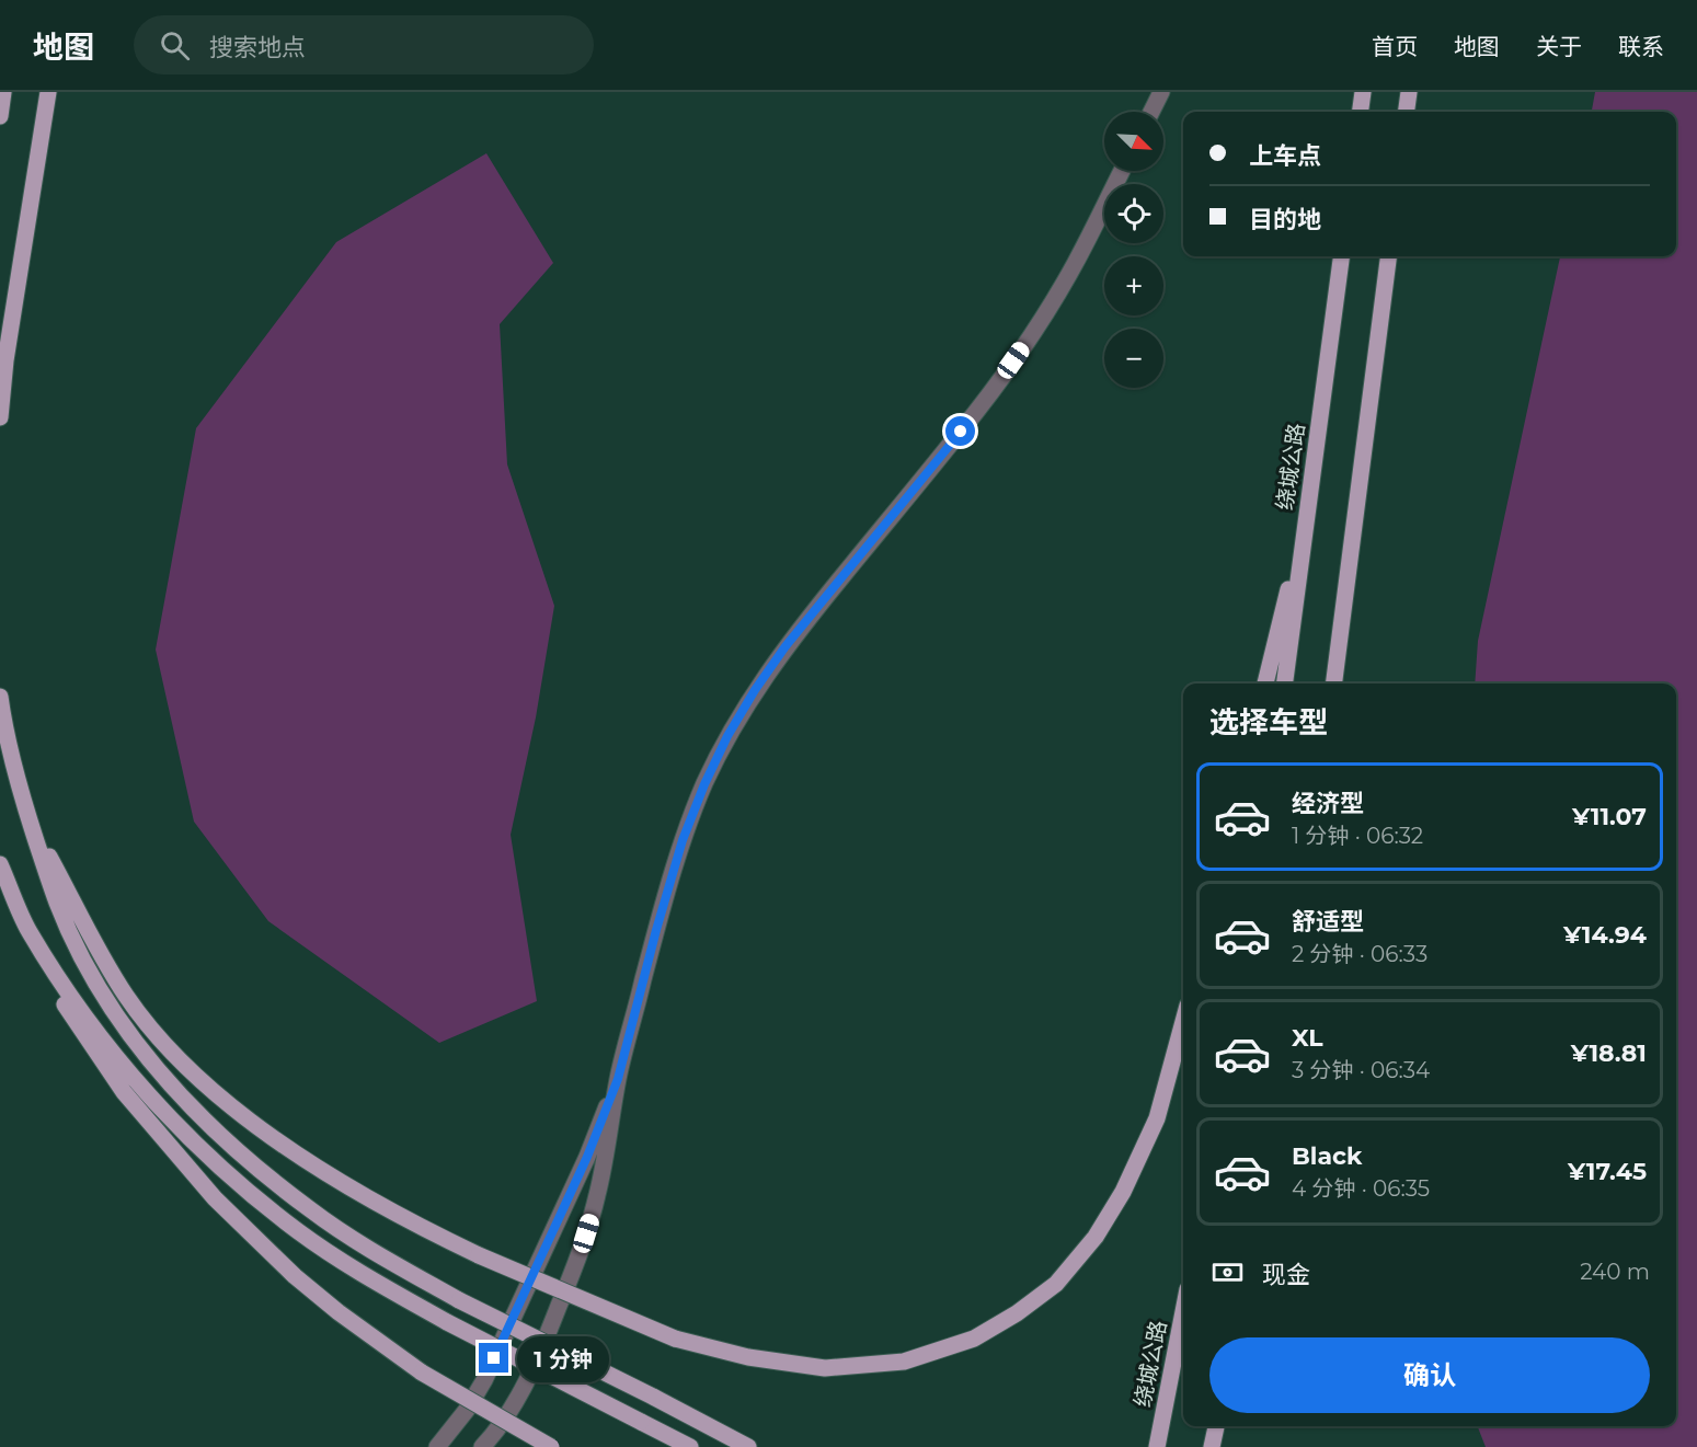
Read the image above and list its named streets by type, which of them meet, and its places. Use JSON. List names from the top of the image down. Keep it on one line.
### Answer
{"streets":{"main road":["绕城公路"]},"north":"bottom right","page":{"header":"地图","search":"搜索地点","nav":["首页","地图","关于","联系"],"map_buttons":["+","−"],"banner":["上车点","目的地"],"heading":"选择车型","list":[{"name":"经济型","note":"1 分钟 · 06:32","value":"¥11.07"},{"name":"舒适型","note":"2 分钟 · 06:33","value":"¥14.94"},{"name":"XL","note":"3 分钟 · 06:34","value":"¥18.81"},{"name":"Black","note":"4 分钟 · 06:35","value":"¥17.45"}],"pay":["现金","240 m"],"buttons":"确认","bubble":"1 分钟"}}
